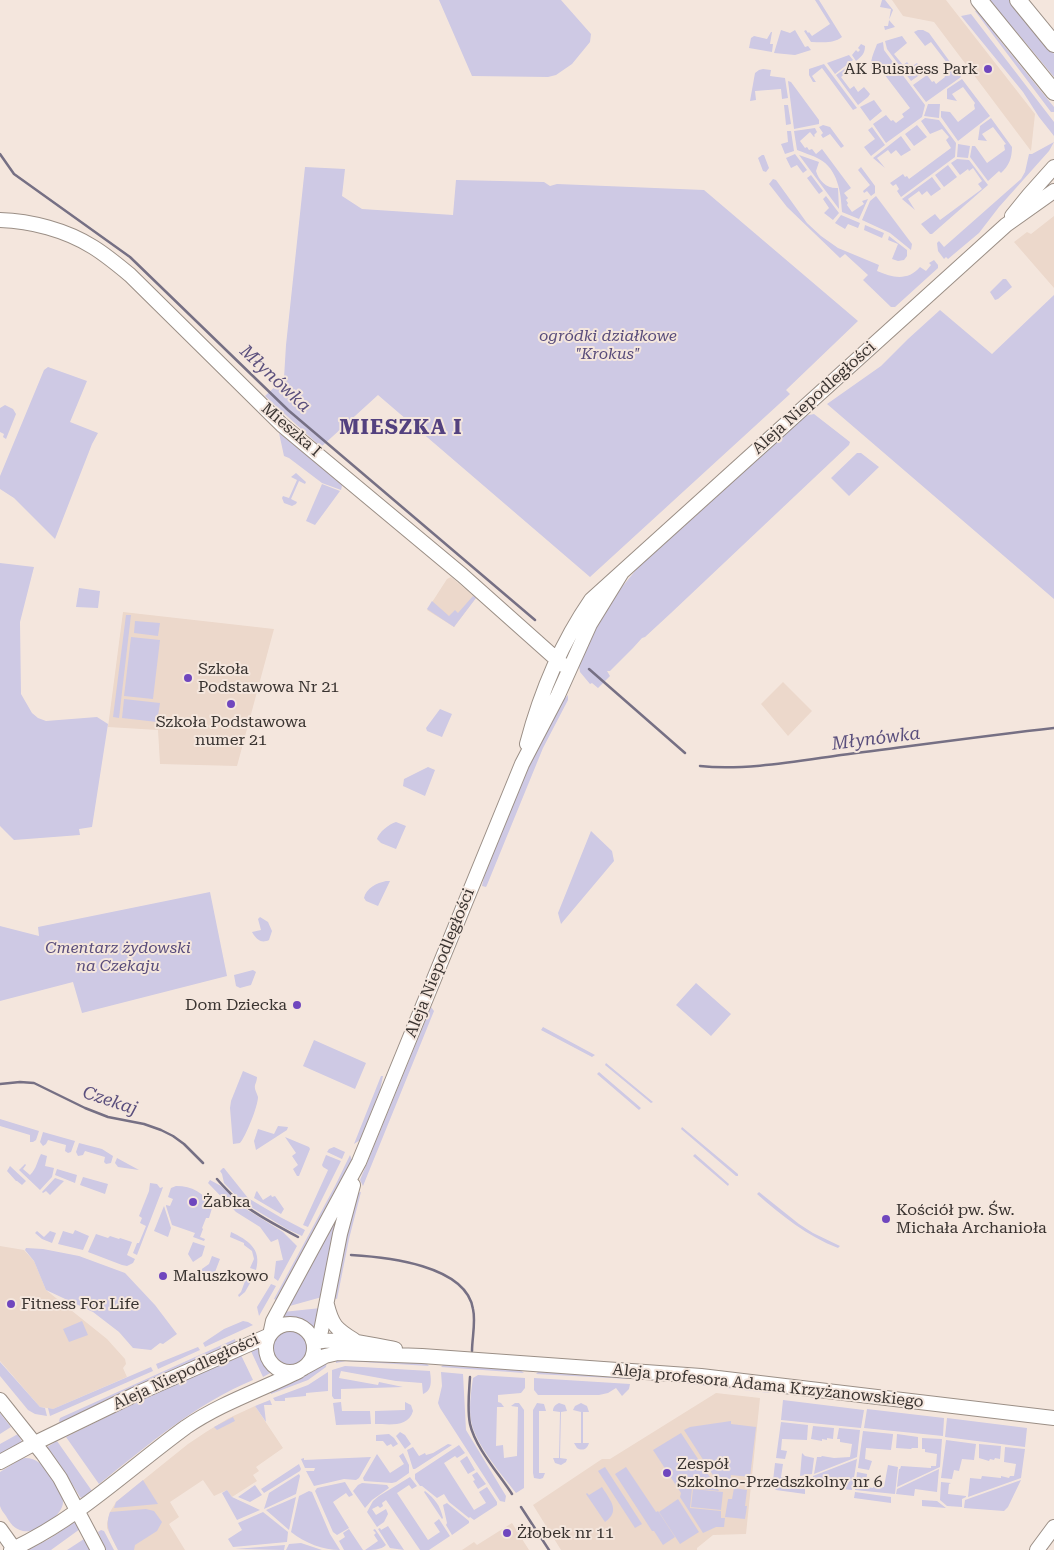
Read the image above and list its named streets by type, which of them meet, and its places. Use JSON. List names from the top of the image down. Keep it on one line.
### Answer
{"streets":{"street":["Aleja Niepodległości","Mieszka I","Aleja profesora Adama Krzyżanowskiego"]},"crossings":[["Aleja Niepodległości","Mieszka I"],["Aleja Niepodległości","Aleja profesora Adama Krzyżanowskiego"]],"districts":["MIESZKA I"],"water":["Młynówka","Czekaj"],"parks":["ogródki działkowe \"Krokus\"","Cmentarz żydowski na Czekaju"],"places":["AK Buisness Park","Szkoła Podstawowa Nr 21","Szkoła Podstawowa numer 21","Dom Dziecka","Żabka","Kościół pw. Św. Michała Archanioła","Maluszkowo","Fitness For Life","Zespół Szkolno-Przedszkolny nr 6","Żłobek nr 11"]}
